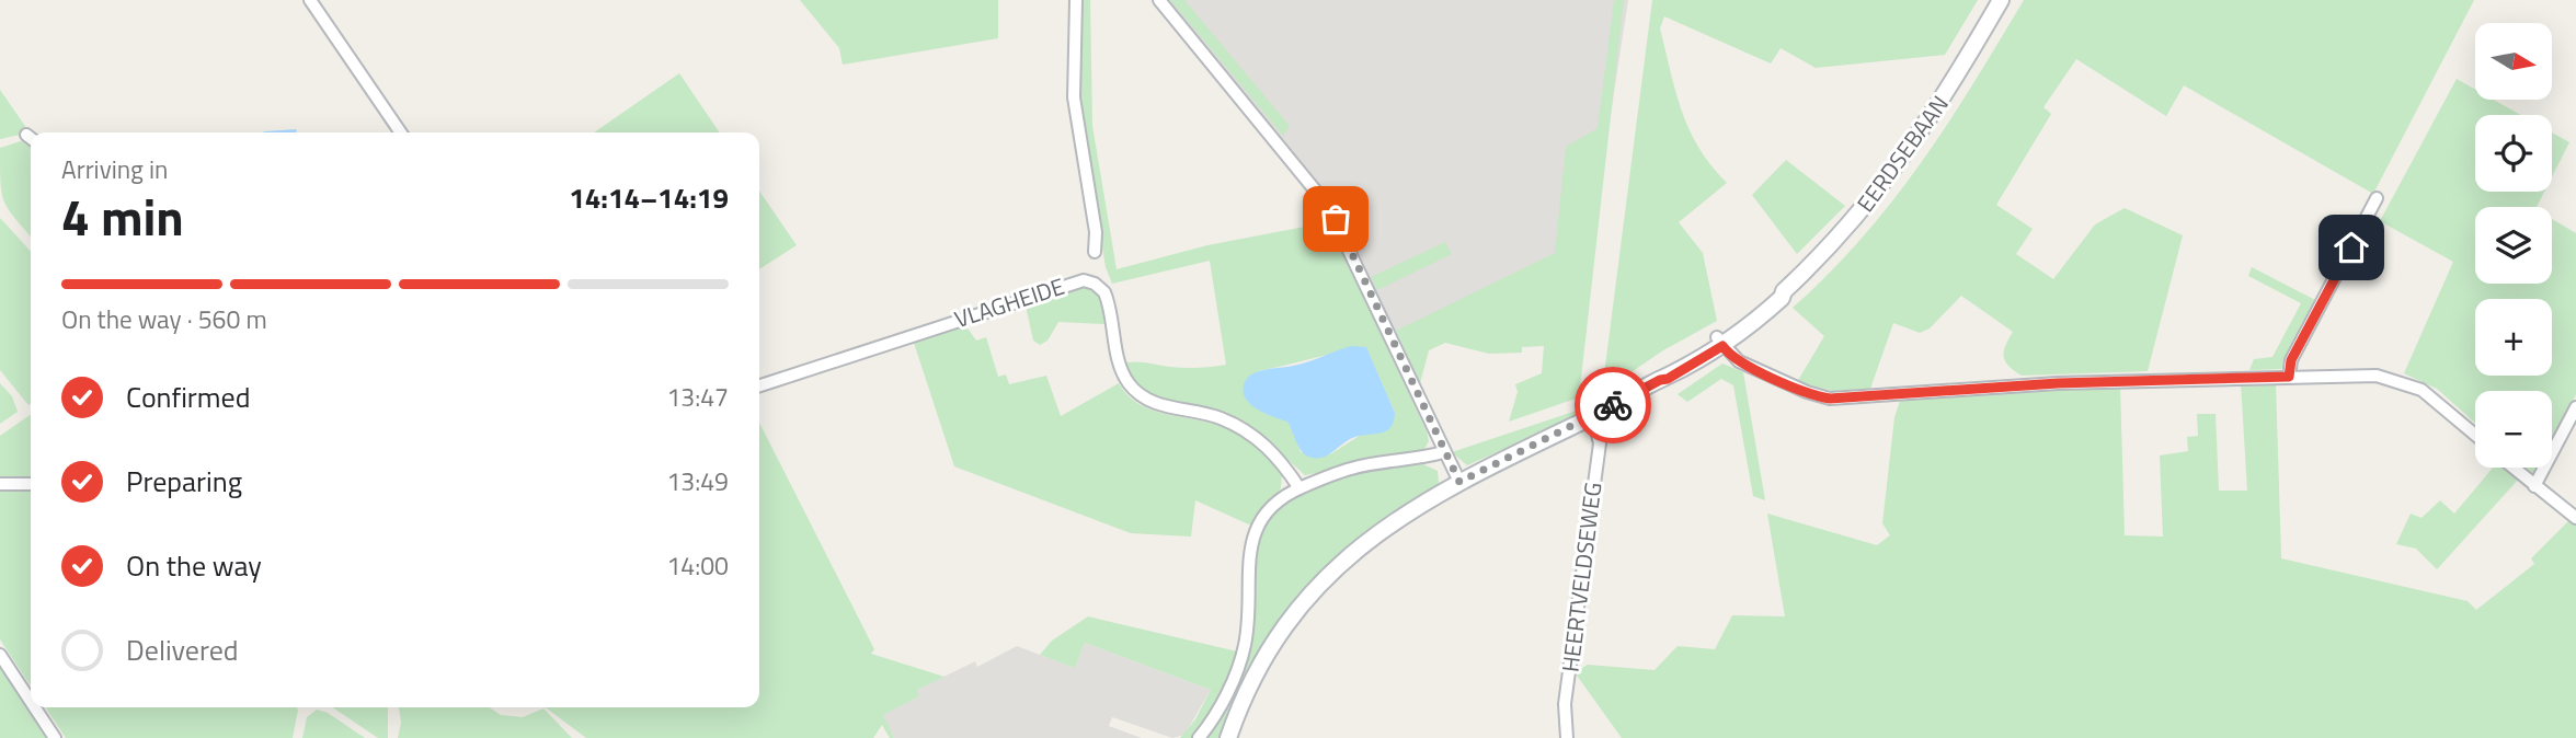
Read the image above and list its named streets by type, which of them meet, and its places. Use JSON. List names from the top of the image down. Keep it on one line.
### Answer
{"streets":{"main road":["EERDSEBAAN"],"street":["VLAGHEIDE","HEERTVELDSEWEG"]},"crossings":[["EERDSEBAAN","HEERTVELDSEWEG"]],"north":"right","page":{"map_buttons":["+","−"],"heading":["4 min","Arriving in","14:14–14:19"],"bar":"On the way · 560 m","list":[["Confirmed","13:47"],["Preparing","13:49"],["On the way","14:00"],"Delivered"]}}
